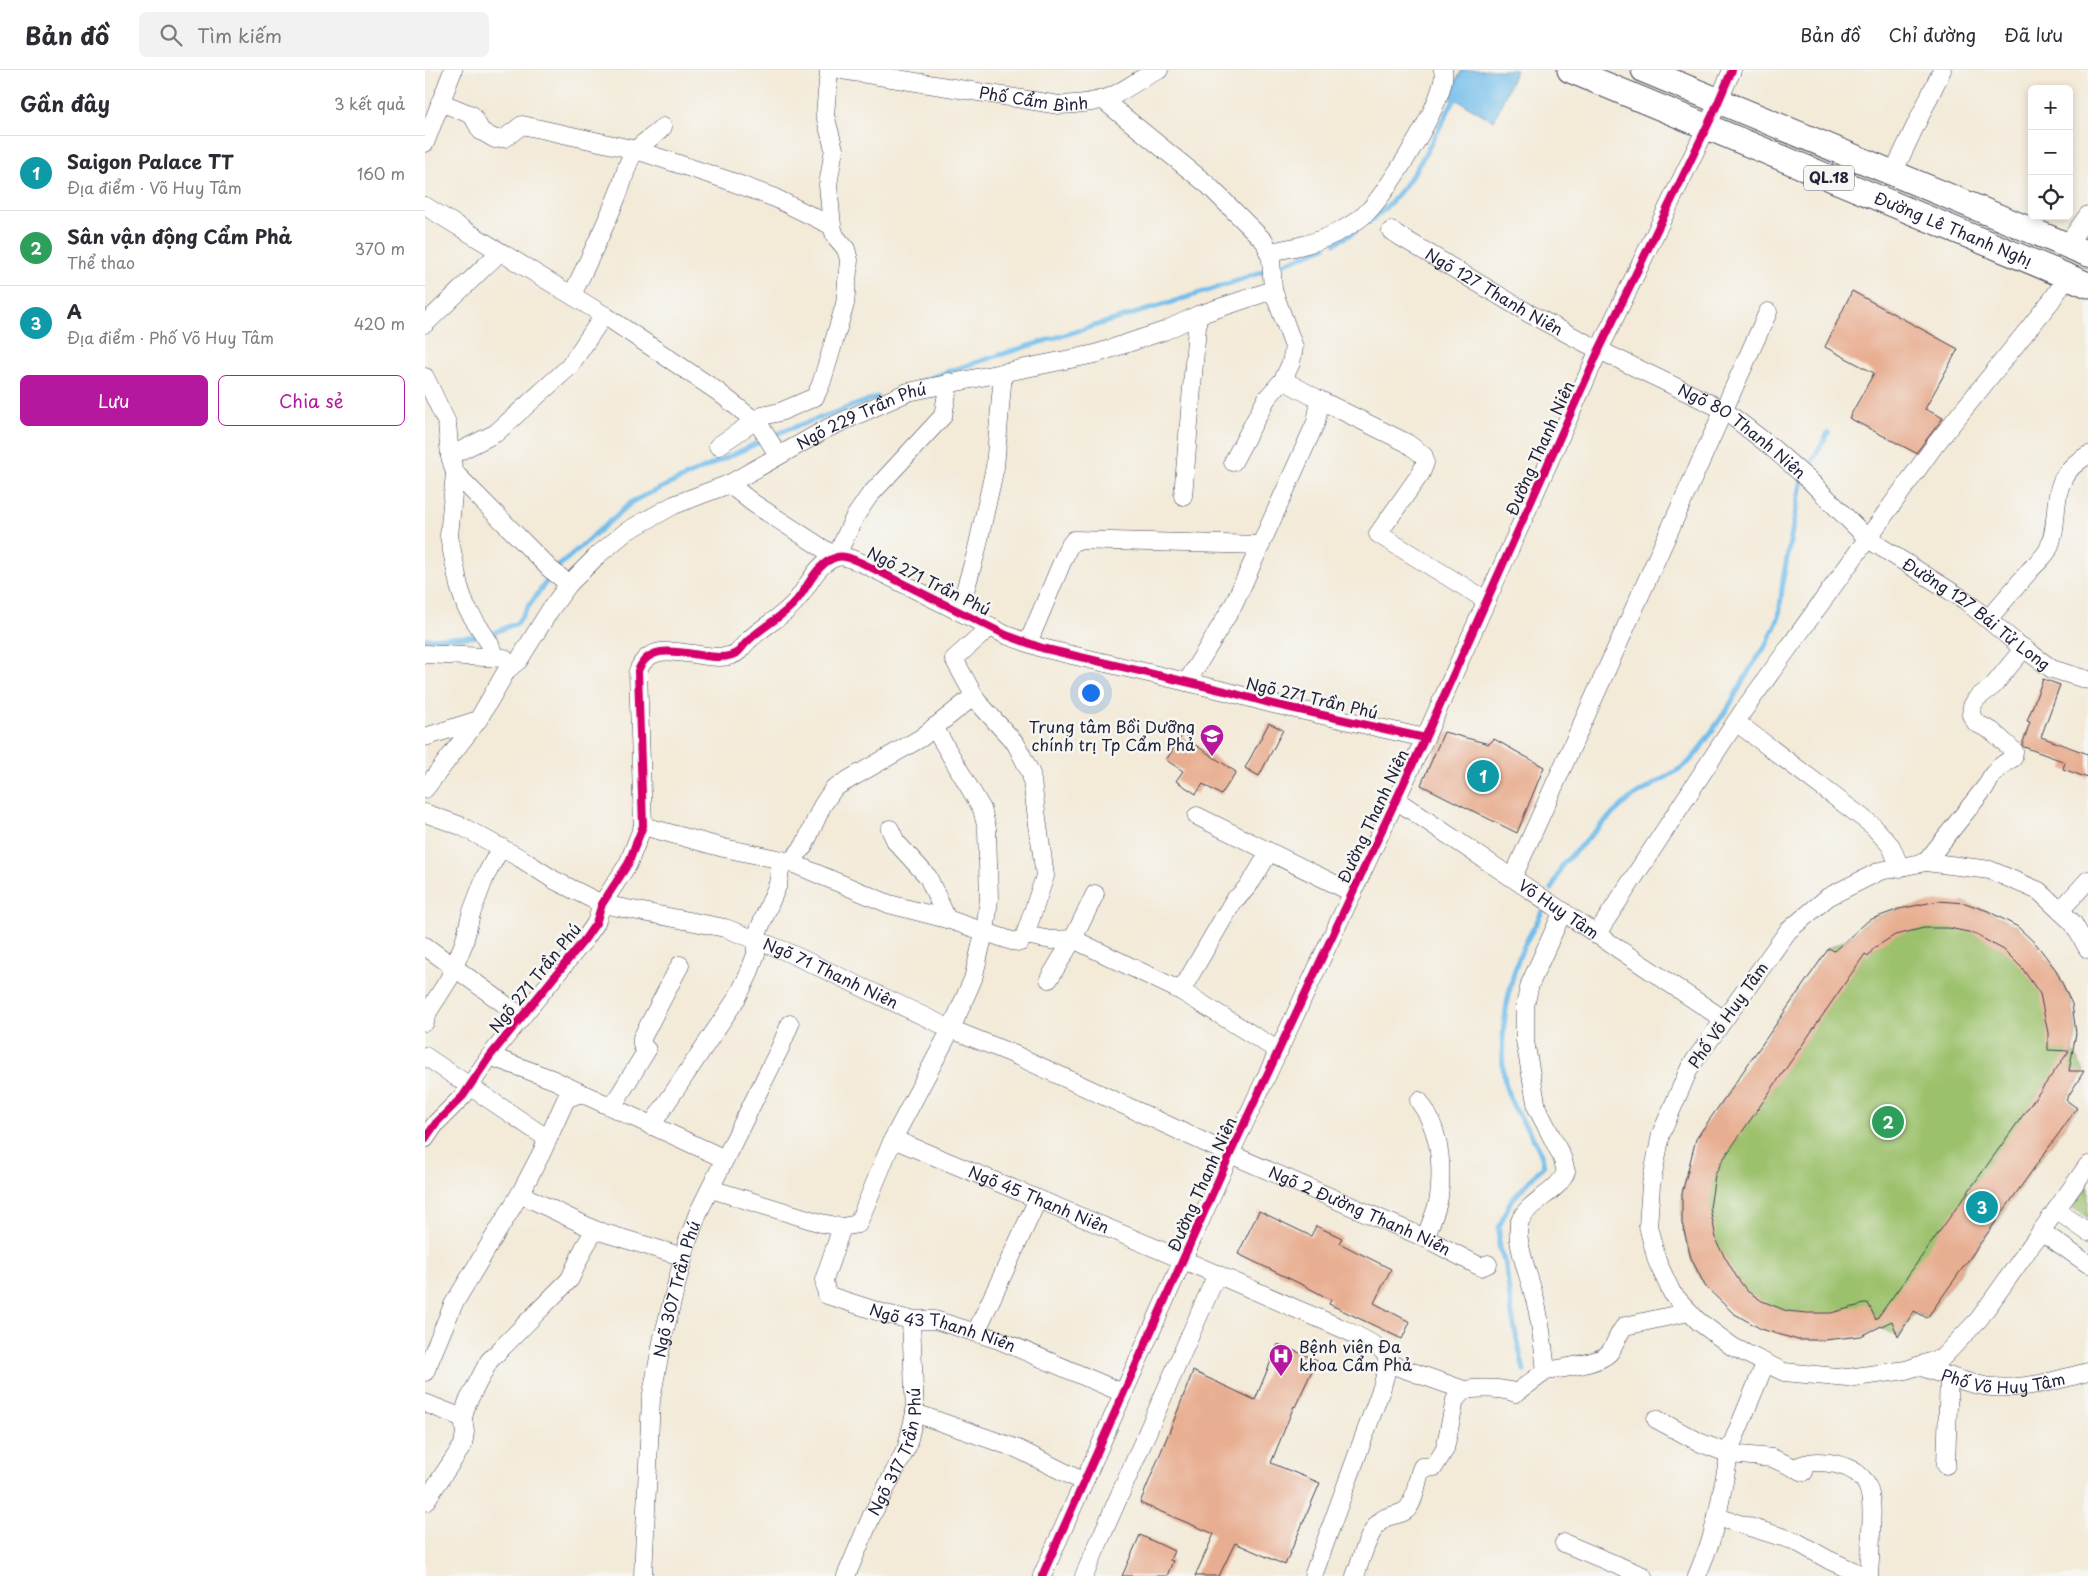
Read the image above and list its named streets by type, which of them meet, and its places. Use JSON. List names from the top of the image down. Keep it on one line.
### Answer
{"streets":{"highway":["QL.18","Đường Lê Thanh Nghị"],"street":["Phố Cẩm Bình","Ngõ 127 Thanh Niên","Ngõ 229 Trần Phú","Ngõ 80 Thanh Niên","Đường Thanh Niên","Ngõ 271 Trần Phú","Đường 127 Bái Tử Long","Võ Huy Tâm","Ngõ 71 Thanh Niên","Phố Võ Huy Tâm","Ngõ 45 Thanh Niên","Ngõ 2 Đường Thanh Niên","Ngõ 307 Trần Phú","Ngõ 43 Thanh Niên","Ngõ 317 Trần Phú"]},"crossings":[["Đường Lê Thanh Nghị","Đường Thanh Niên"],["Ngõ 127 Thanh Niên","Ngõ 80 Thanh Niên"],["Ngõ 127 Thanh Niên","Đường Thanh Niên"],["Ngõ 80 Thanh Niên","Đường Thanh Niên"],["Ngõ 80 Thanh Niên","Đường 127 Bái Tử Long"],["Đường Thanh Niên","Ngõ 271 Trần Phú"],["Đường Thanh Niên","Võ Huy Tâm"],["Đường Thanh Niên","Ngõ 71 Thanh Niên"],["Đường Thanh Niên","Ngõ 45 Thanh Niên"],["Đường Thanh Niên","Ngõ 2 Đường Thanh Niên"],["Đường Thanh Niên","Ngõ 43 Thanh Niên"],["Ngõ 271 Trần Phú","Ngõ 71 Thanh Niên"],["Võ Huy Tâm","Phố Võ Huy Tâm"],["Ngõ 71 Thanh Niên","Ngõ 2 Đường Thanh Niên"],["Ngõ 43 Thanh Niên","Ngõ 317 Trần Phú"]],"places":{"school or university":["Trung tâm Bồi Dưỡng chính trị Tp Cẩm Phả"],"hospital":["Bệnh viện Đa khoa Cẩm Phả"]},"page":{"header":"Bản đồ","search":"Tìm kiếm","nav":["Bản đồ","Chỉ đường","Đã lưu"],"heading":["Gần đây","3 kết quả"],"map_buttons":["+","−"],"list":[{"mark":"1","name":"Saigon Palace TT","note":"Địa điểm · Võ Huy Tâm","value":"160 m"},{"mark":"2","name":"Sân vận động Cẩm Phả","note":"Thể thao","value":"370 m"},{"mark":"3","name":"A","note":"Địa điểm · Phố Võ Huy Tâm","value":"420 m"}],"buttons":["Lưu","Chia sẻ"],"pins":["1","2","3"]}}
